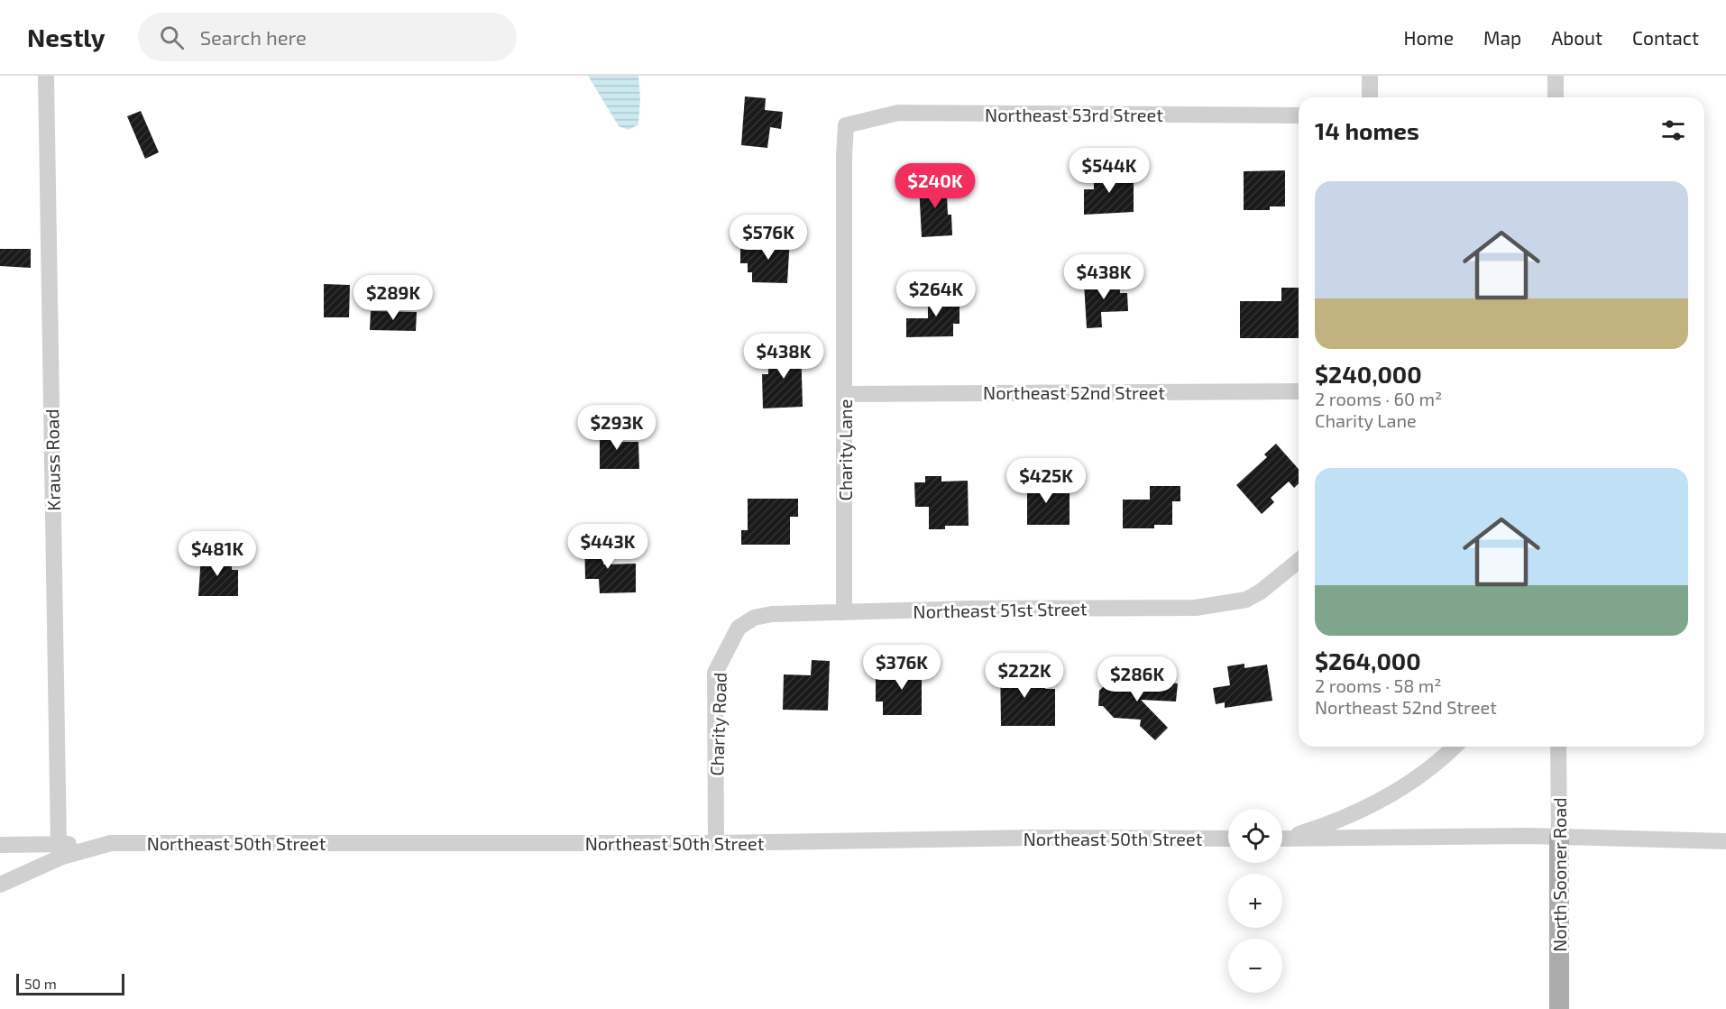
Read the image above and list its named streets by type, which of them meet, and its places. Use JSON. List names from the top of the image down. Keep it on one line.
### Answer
{"streets":{"main road":["North Sooner Road"],"street":["Northeast 53rd Street","Northeast 52nd Street","Charity Lane","Krauss Road","Northeast 51st Street","Charity Road","Northeast 50th Street"]},"crossings":[["Northeast 53rd Street","Charity Lane"],["Northeast 52nd Street","Charity Lane"],["Charity Lane","Northeast 51st Street"],["Krauss Road","Northeast 50th Street"],["Northeast 51st Street","Charity Road"],["Charity Road","Northeast 50th Street"]],"scale_bar":"50 m","page":{"header":"Nestly","search":"Search here","nav":["Home","Map","About","Contact"],"heading":"14 homes","price":["$544K","$240K","$576K","$438K","$264K","$289K","$438K","$293K","$425K","$443K","$481K","$376K","$222K","$286K"],"list":[{"name":"$240,000","note":"2 rooms · 60 m² · Charity Lane"},{"name":"$264,000","note":"2 rooms · 58 m² · Northeast 52nd Street"}],"map_buttons":["+","−"],"scale":"50 m"}}
